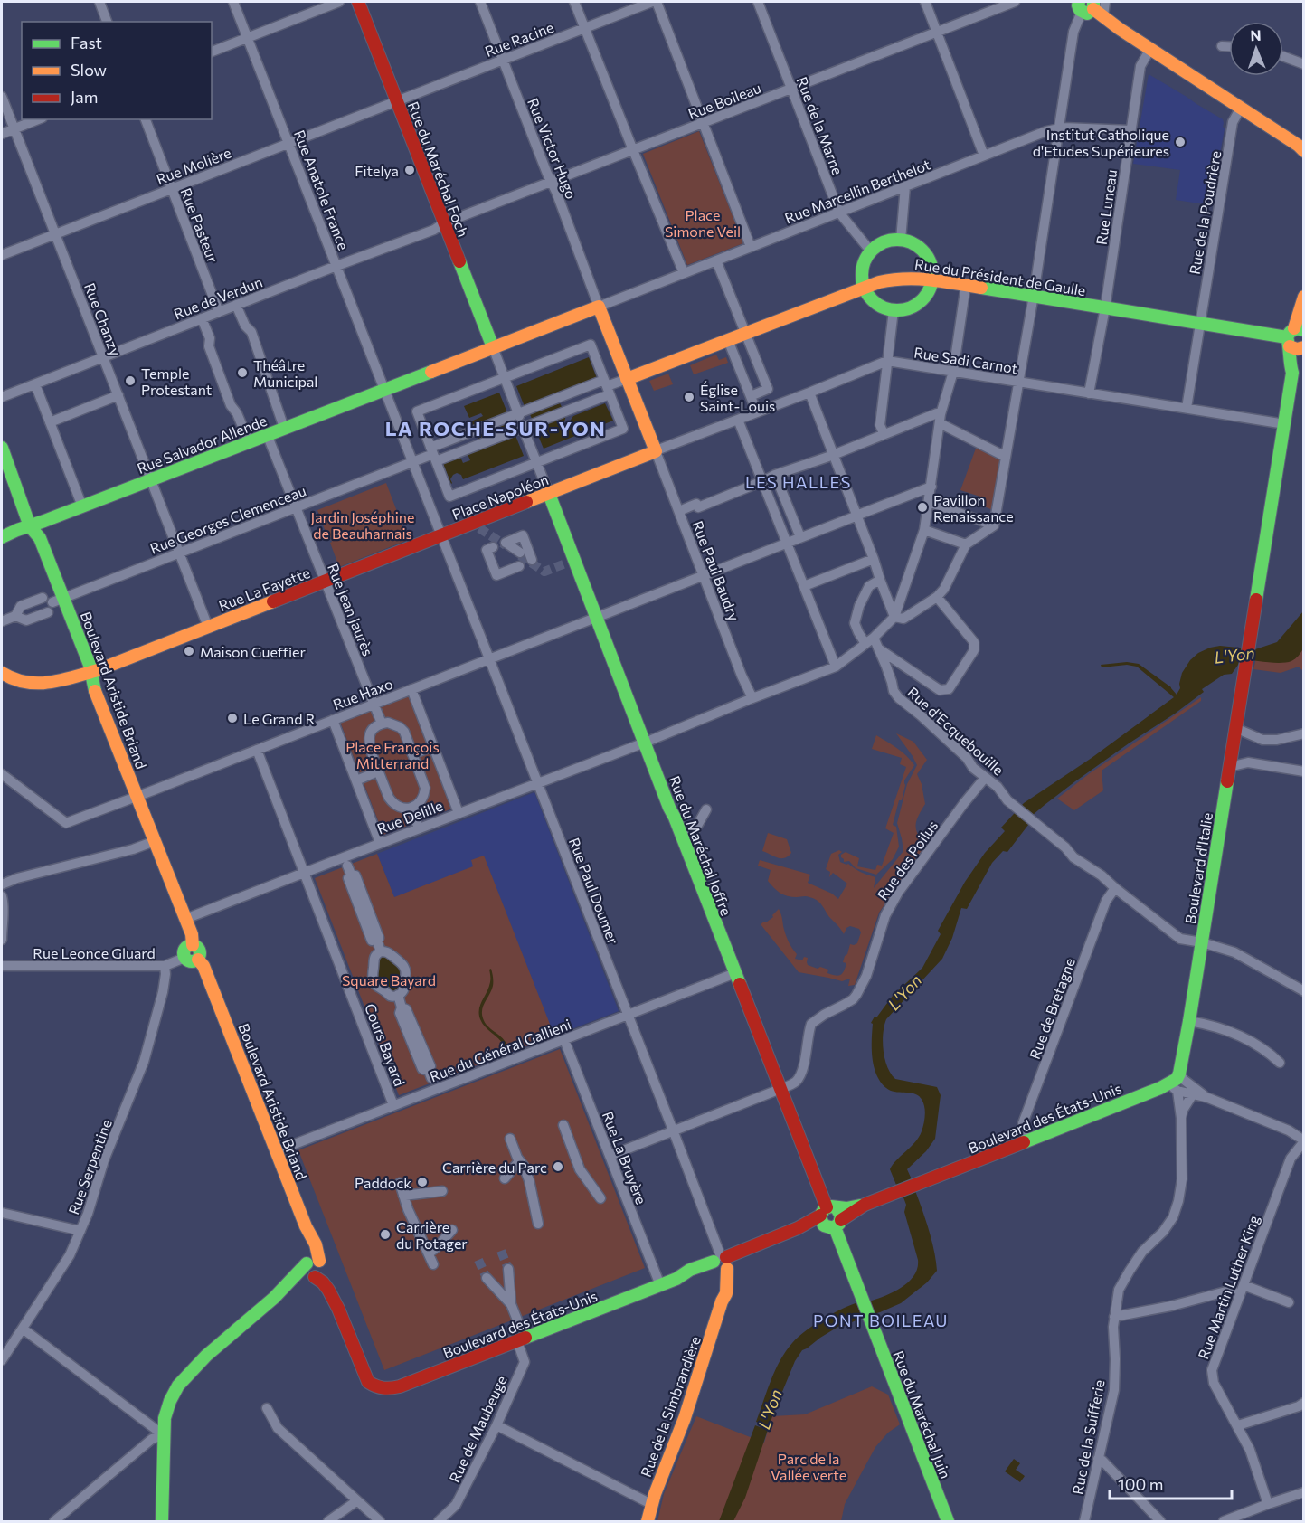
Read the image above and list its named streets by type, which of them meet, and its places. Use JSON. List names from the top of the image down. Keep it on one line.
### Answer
{"streets":{"main road":["Rue du Maréchal Foch","Rue du Président de Gaulle","Rue Salvador Allende","Place Napoléon","Rue La Fayette","Boulevard Aristide Briand","Rue du Maréchal Joffre","Boulevard d'Italie","Boulevard des États-Unis","Rue de la Simbrandière","Rue du Maréchal Juin"],"street":["Rue Racine","Rue Boileau","Rue de la Marne","Rue Victor Hugo","Rue Molière","Rue Anatole France","Rue Marcellin Berthelot","Rue Luneau","Rue de la Poudrière","Rue Pasteur","Rue de Verdun","Rue Chanzy","Rue Sadi Carnot","Rue Georges Clemenceau","Rue Paul Baudry","Rue Jean Jaurès","Rue Haxo","Rue d'Ecquebouille","Rue Delille","Rue des Poilus","Rue Paul Doumer","Rue Leonce Gluard","Rue de Bretagne","Cours Bayard","Rue du Général Gallieni","Rue La Bruyère","Rue Serpentine","Rue Martin Luther King","Rue de Maubeuge","Rue de la Suifferie"]},"crossings":[["Rue Racine","Rue Victor Hugo"],["Rue Racine","Rue Molière"],["Rue Racine","Rue du Maréchal Foch"],["Rue Boileau","Rue de la Marne"],["Rue Boileau","Rue Victor Hugo"],["Rue Boileau","Rue du Maréchal Foch"],["Rue Boileau","Rue de Verdun"],["Rue de la Marne","Rue Marcellin Berthelot"],["Rue Victor Hugo","Rue Marcellin Berthelot"],["Rue Molière","Rue du Maréchal Foch"],["Rue Molière","Rue Anatole France"],["Rue Molière","Rue Pasteur"],["Rue Molière","Rue Chanzy"],["Rue du Maréchal Foch","Rue de Verdun"],["Rue Anatole France","Rue de Verdun"],["Rue Anatole France","Rue Salvador Allende"],["Rue Anatole France","Place Napoléon"],["Rue Marcellin Berthelot","Rue Luneau"],["Rue Luneau","Rue du Président de Gaulle"],["Rue Luneau","Rue Sadi Carnot"],["Rue de la Poudrière","Rue du Président de Gaulle"],["Rue de la Poudrière","Rue Sadi Carnot"],["Rue Pasteur","Rue de Verdun"],["Rue de Verdun","Rue Chanzy"],["Rue Chanzy","Rue Salvador Allende"],["Rue Chanzy","Rue Georges Clemenceau"],["Rue Chanzy","Rue La Fayette"],["Rue Sadi Carnot","Boulevard d'Italie"],["Rue Salvador Allende","Place Napoléon"],["Rue Salvador Allende","Rue Jean Jaurès"],["Rue Salvador Allende","Boulevard Aristide Briand"],["Place Napoléon","Rue Georges Clemenceau"],["Place Napoléon","Rue Paul Baudry"],["Place Napoléon","Rue La Fayette"],["Place Napoléon","Rue du Maréchal Joffre"],["Place Napoléon","Rue Paul Doumer"],["Rue Georges Clemenceau","Rue Jean Jaurès"],["Rue Georges Clemenceau","Boulevard Aristide Briand"],["Rue Paul Baudry","Rue Haxo"],["Rue Paul Baudry","Rue Delille"],["Rue La Fayette","Rue Jean Jaurès"],["Rue La Fayette","Boulevard Aristide Briand"],["Rue La Fayette","Rue Paul Doumer"],["Rue Jean Jaurès","Rue Haxo"],["Boulevard Aristide Briand","Rue Haxo"],["Boulevard Aristide Briand","Rue Delille"],["Boulevard Aristide Briand","Rue Leonce Gluard"],["Boulevard Aristide Briand","Rue du Général Gallieni"],["Boulevard Aristide Briand","Boulevard des États-Unis"],["Rue Haxo","Rue du Maréchal Joffre"],["Rue Haxo","Rue Paul Doumer"],["Rue Haxo","Cours Bayard"],["Rue d'Ecquebouille","Rue Delille"],["Rue d'Ecquebouille","Rue des Poilus"],["Rue d'Ecquebouille","Rue de Bretagne"],["Rue Delille","Rue du Maréchal Joffre"],["Rue Delille","Rue Paul Doumer"],["Rue Delille","Cours Bayard"],["Rue du Maréchal Joffre","Rue des Poilus"],["Rue du Maréchal Joffre","Rue du Général Gallieni"],["Rue du Maréchal Joffre","Boulevard des États-Unis"],["Rue du Maréchal Joffre","Rue du Maréchal Juin"],["Rue des Poilus","Rue Paul Doumer"],["Rue des Poilus","Rue La Bruyère"],["Boulevard d'Italie","Boulevard des États-Unis"],["Boulevard d'Italie","Rue de la Suifferie"],["Rue Paul Doumer","Rue du Général Gallieni"],["Rue Paul Doumer","Boulevard des États-Unis"],["Rue Paul Doumer","Rue de la Simbrandière"],["Rue Leonce Gluard","Rue Serpentine"],["Rue de Bretagne","Boulevard des États-Unis"],["Cours Bayard","Rue du Général Gallieni"],["Rue du Général Gallieni","Rue La Bruyère"],["Boulevard des États-Unis","Rue La Bruyère"],["Boulevard des États-Unis","Rue de la Simbrandière"],["Boulevard des États-Unis","Rue du Maréchal Juin"],["Boulevard des États-Unis","Rue de Maubeuge"],["Boulevard des États-Unis","Rue de la Suifferie"]],"districts":["LA ROCHE-SUR-YON","LES HALLES","PONT BOILEAU"],"water":["L'Yon"],"parks":["Place Simone Veil","Jardin Joséphine de Beauharnais","Place François Mitterrand","Square Bayard","Parc de la Vallée verte"],"places":["Institut Catholique d'Etudes Supérieures","Fitelya","Théâtre Municipal","Temple Protestant","Église Saint-Louis","Pavillon Renaissance","Maison Gueffier","Le Grand R","Carrière du Parc","Paddock","Carrière du Potager"],"legend":["Fast","Slow","Jam"],"scale_bar":"100 m","north":"top"}
